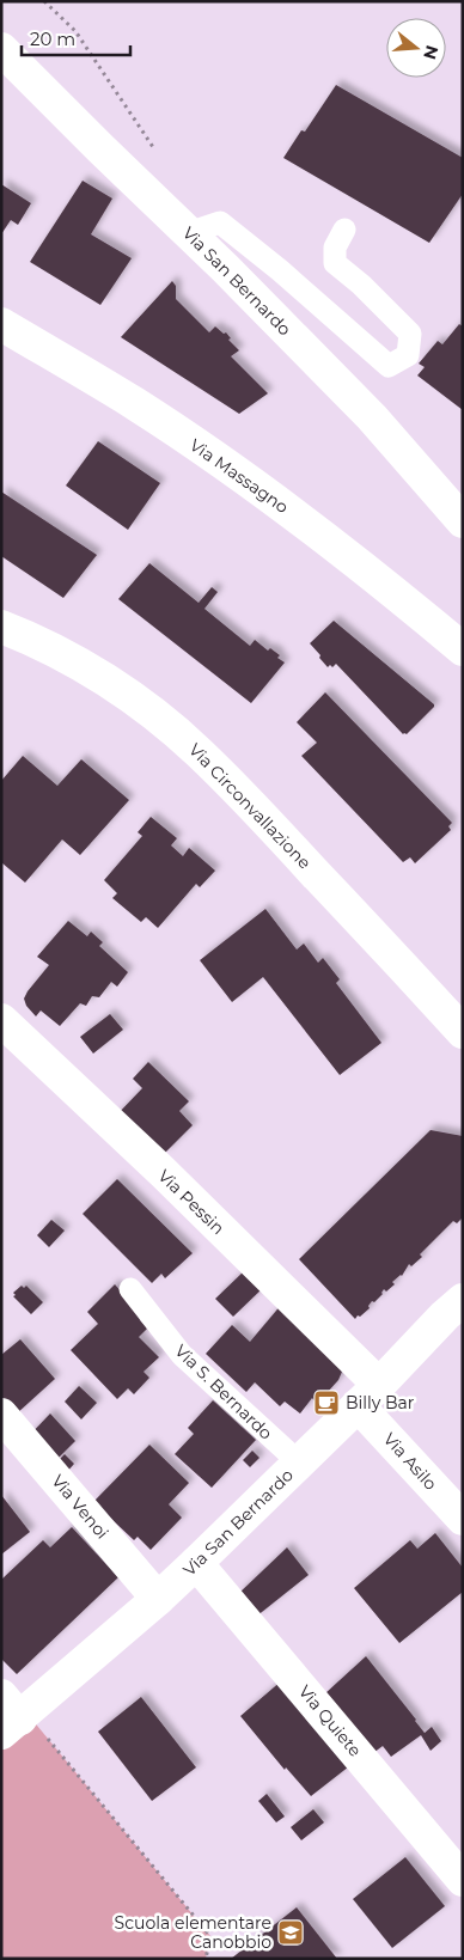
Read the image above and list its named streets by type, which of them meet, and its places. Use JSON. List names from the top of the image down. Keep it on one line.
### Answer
{"streets":{"street":["Via San Bernardo","Via Massagno","Via Circonvallazione","Via Pessin","Via Asilo","Via Venoi","Via Quiete"],"lane":["Via S. Bernardo"]},"crossings":[["Via San Bernardo","Via Pessin"],["Via San Bernardo","Via S. Bernardo"],["Via San Bernardo","Via Asilo"],["Via San Bernardo","Via Venoi"],["Via San Bernardo","Via Quiete"],["Via Pessin","Via Asilo"]],"places":{"cafe":["Billy Bar"],"school or university":["Scuola elementare Canobbio"]},"scale_bar":"20 m","north":"right"}
